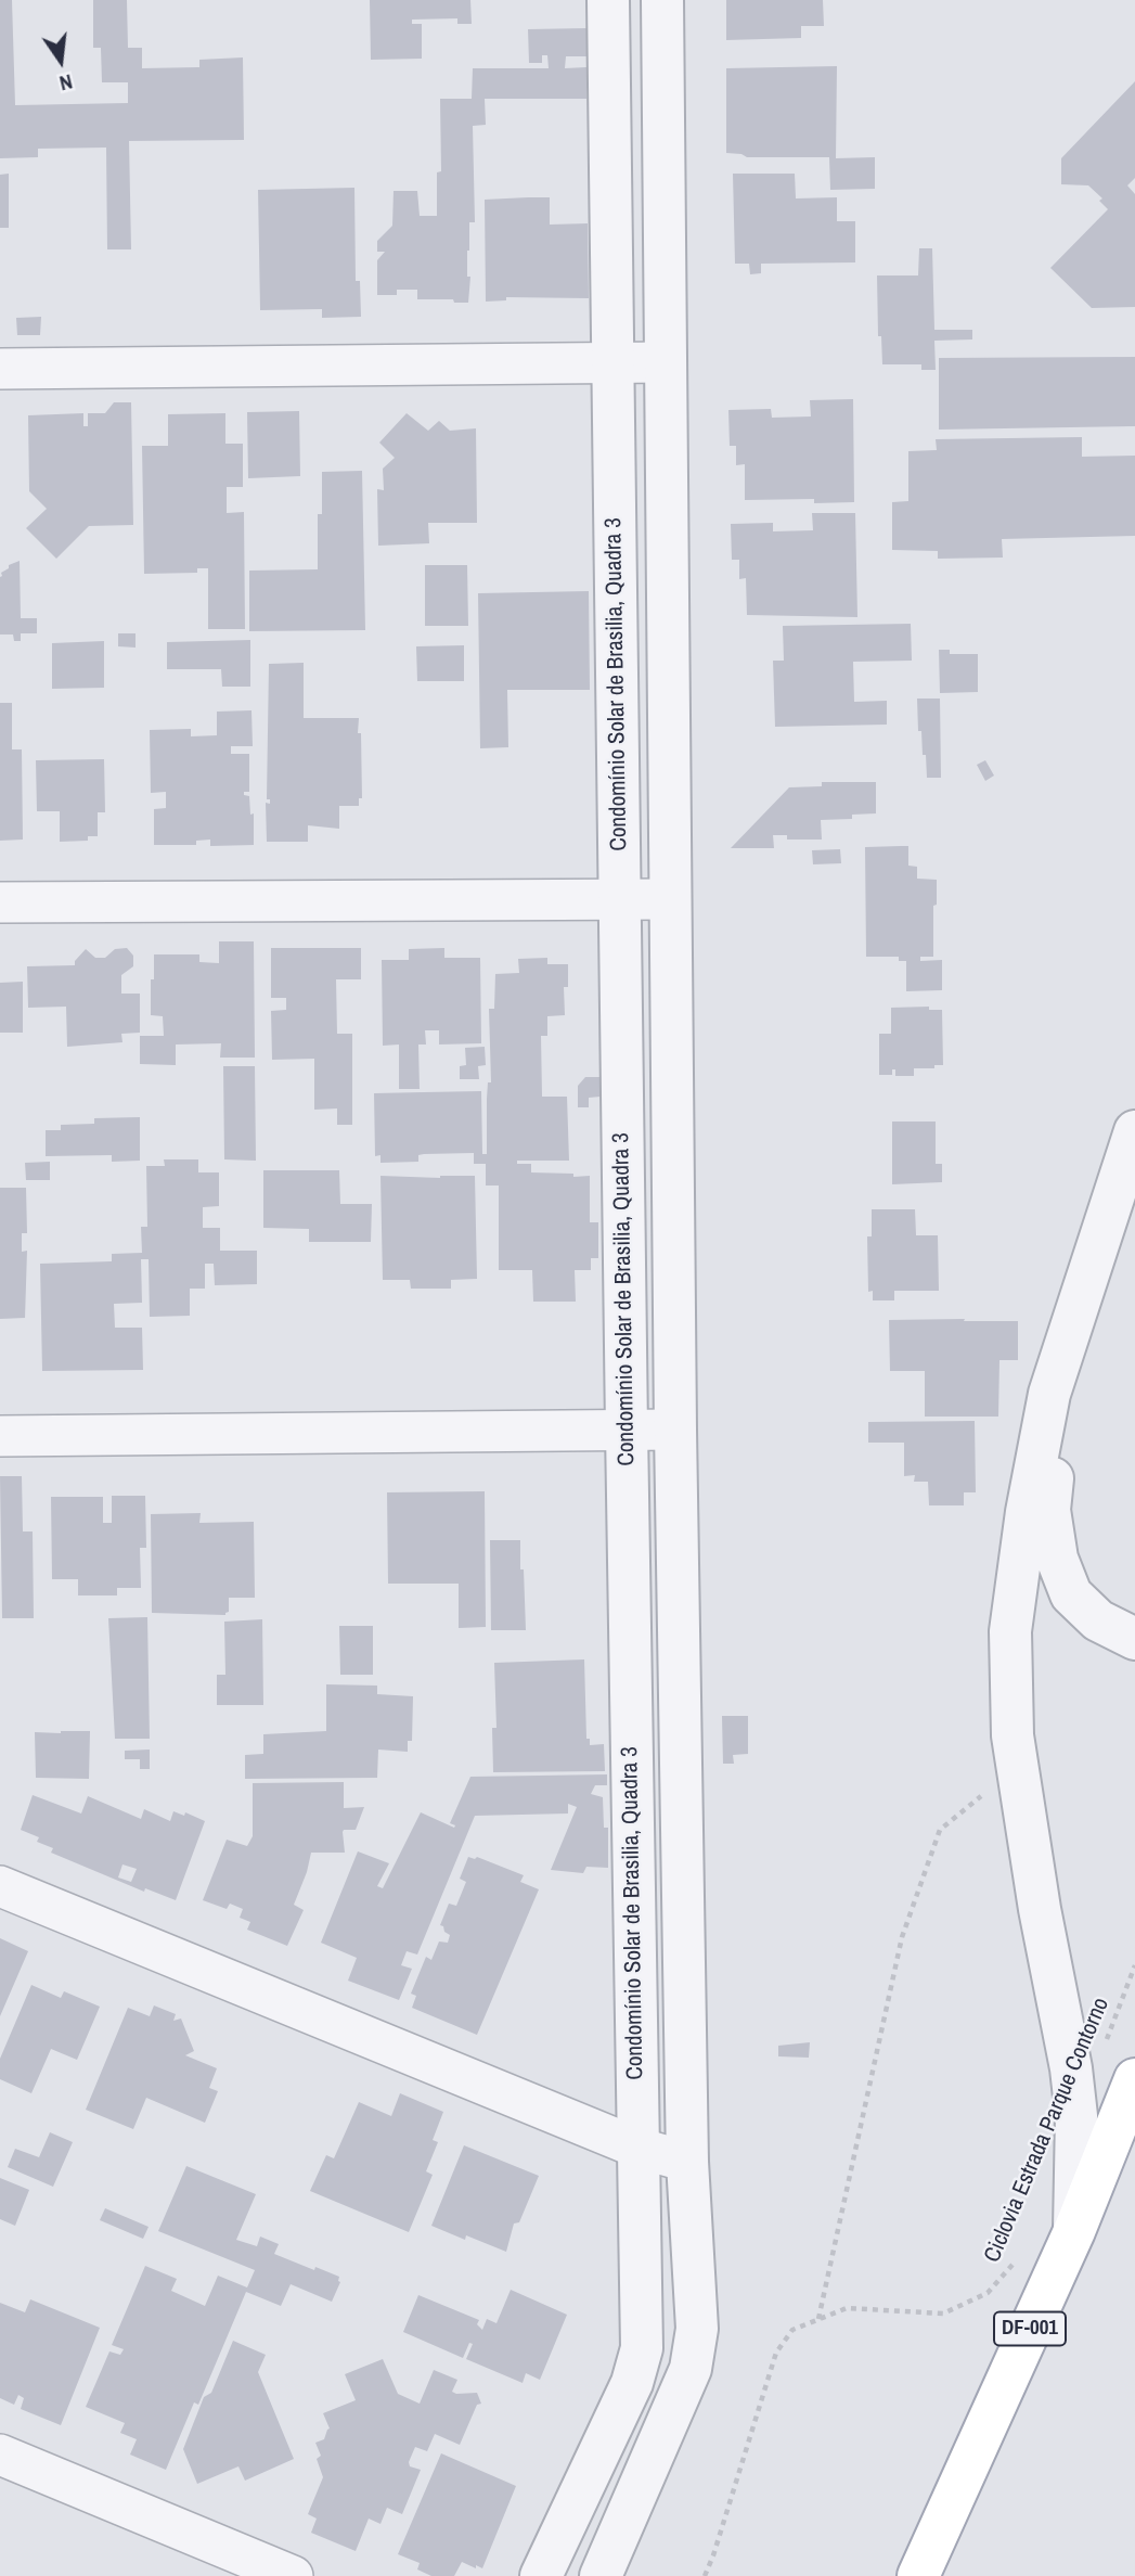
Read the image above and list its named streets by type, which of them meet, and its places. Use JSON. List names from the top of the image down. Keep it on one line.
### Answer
{"streets":{"main road":["DF-001"],"street":["Condomínio Solar de Brasilia, Quadra 3"],"path":["Ciclovia Estrada Parque Contorno"]},"north":"bottom"}
